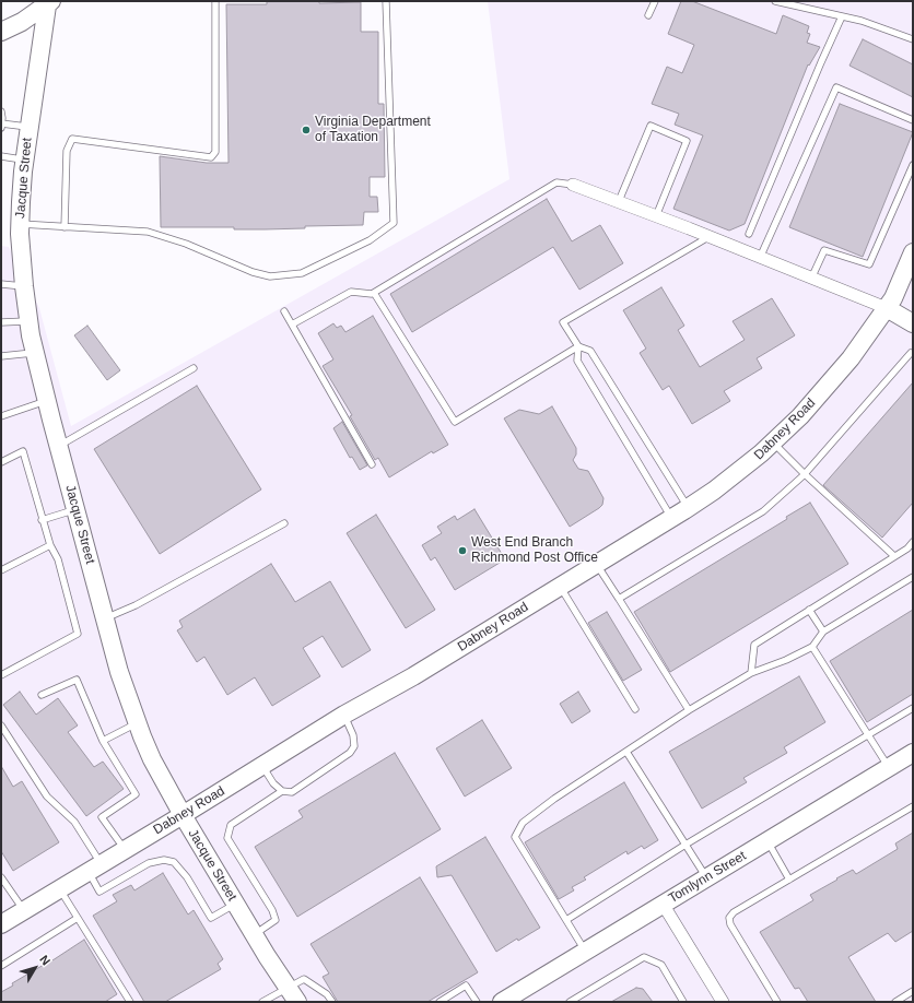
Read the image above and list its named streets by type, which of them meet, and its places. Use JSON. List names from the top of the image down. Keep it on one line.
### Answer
{"streets":{"street":["Jacque Street","Dabney Road","Tomlynn Street"]},"crossings":[["Jacque Street","Dabney Road"]],"places":["Virginia Department of Taxation","West End Branch Richmond Post Office"],"north":"top right"}
